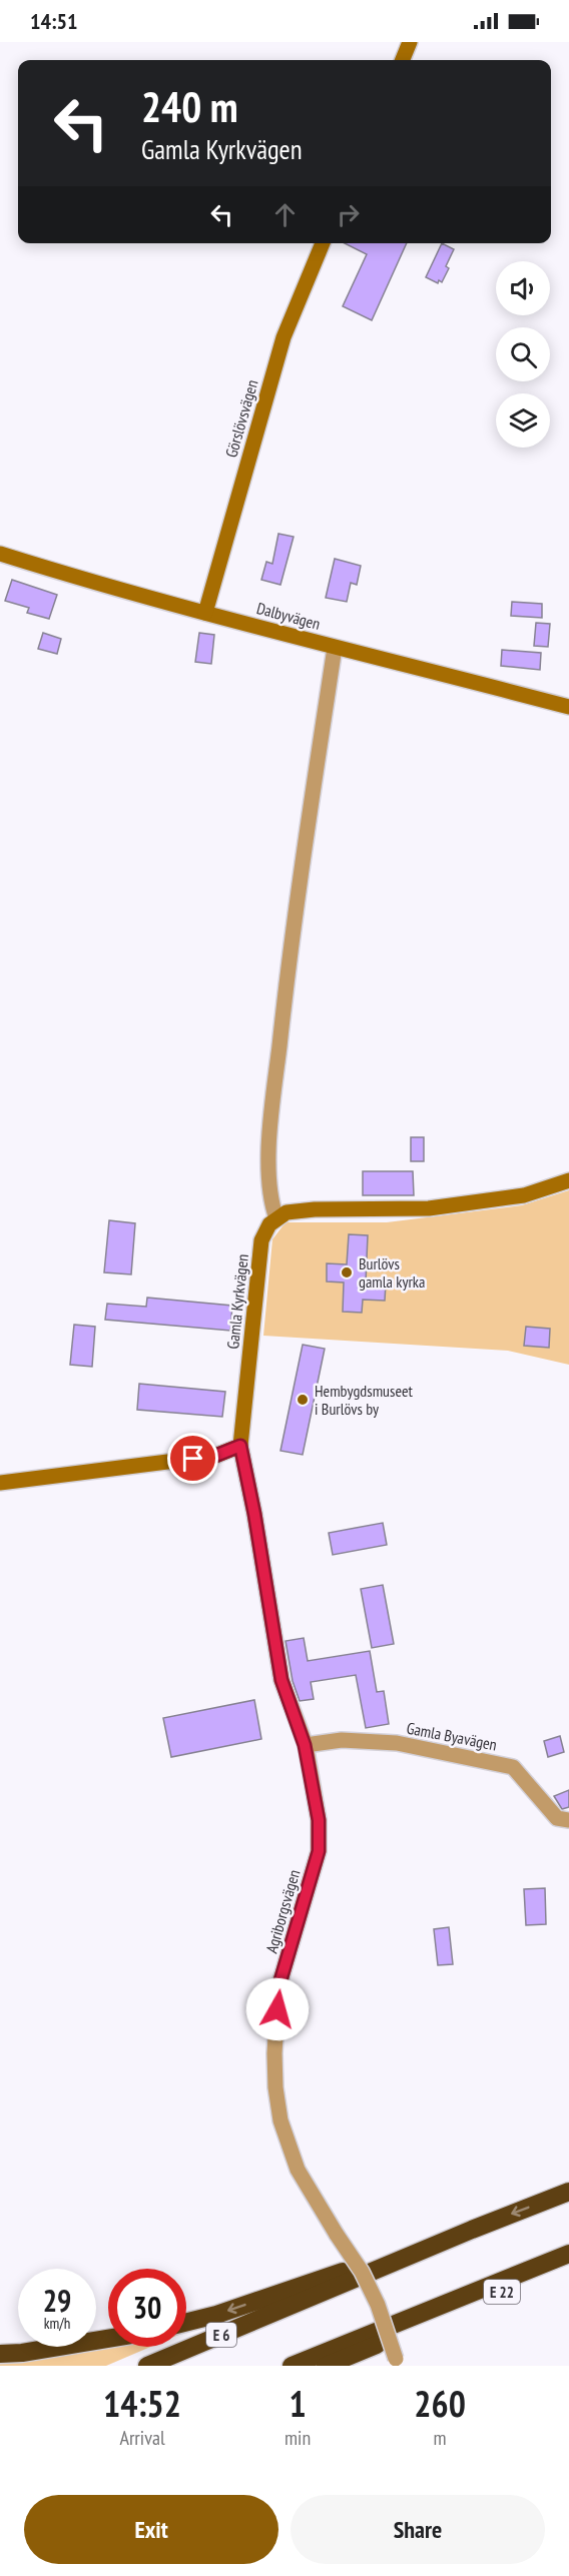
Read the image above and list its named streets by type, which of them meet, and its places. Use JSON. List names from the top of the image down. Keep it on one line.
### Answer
{"streets":{"highway":["E 22","E 6"],"street":["Görslövsvägen","Dalbyvägen","Gamla Kyrkvägen","Gamla Byavägen","Agriborgsvägen"]},"crossings":[["Görslövsvägen","Dalbyvägen"],["Gamla Kyrkvägen","Agriborgsvägen"],["Gamla Byavägen","Agriborgsvägen"]],"places":["Burlövs gamla kyrka","Hembygdsmuseet i Burlövs by"],"page":{"status":"14:51","turn":["240 m","Gamla Kyrkvägen"],"speed":"29 km/h","limit":"30","eta":["14:52","Arrival","1","min","260","m"],"buttons":["Exit","Share"]}}
